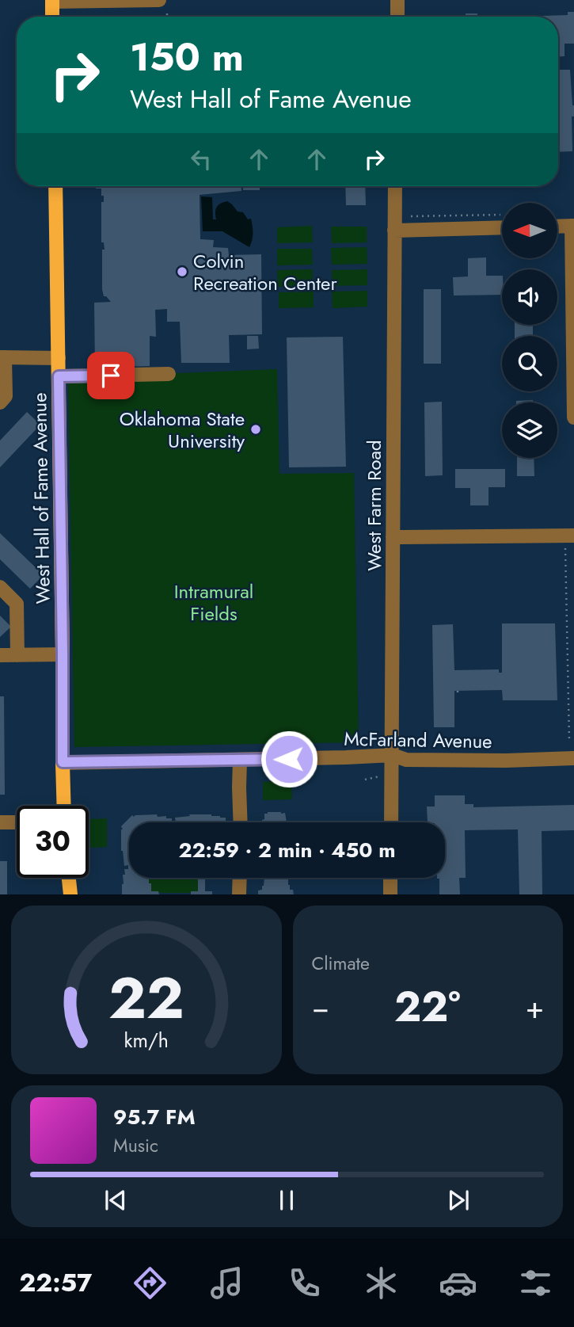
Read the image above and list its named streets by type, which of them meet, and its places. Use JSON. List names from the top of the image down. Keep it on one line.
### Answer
{"streets":{"main road":["West Hall of Fame Avenue"],"street":["West Farm Road","McFarland Avenue"]},"crossings":[["West Hall of Fame Avenue","McFarland Avenue"],["West Farm Road","McFarland Avenue"]],"parks":["Intramural Fields"],"places":["Colvin Recreation Center","Oklahoma State University"],"north":"left","page":{"turn":["150 m","West Hall of Fame Avenue"],"limit":"30","trip":"22:59 · 2 min · 450 m","tile":"Climate","heat":["−","22°","+"],"song":["95.7 FM","Music"],"tabs":"22:57","gauge":["22","km/h"]}}
